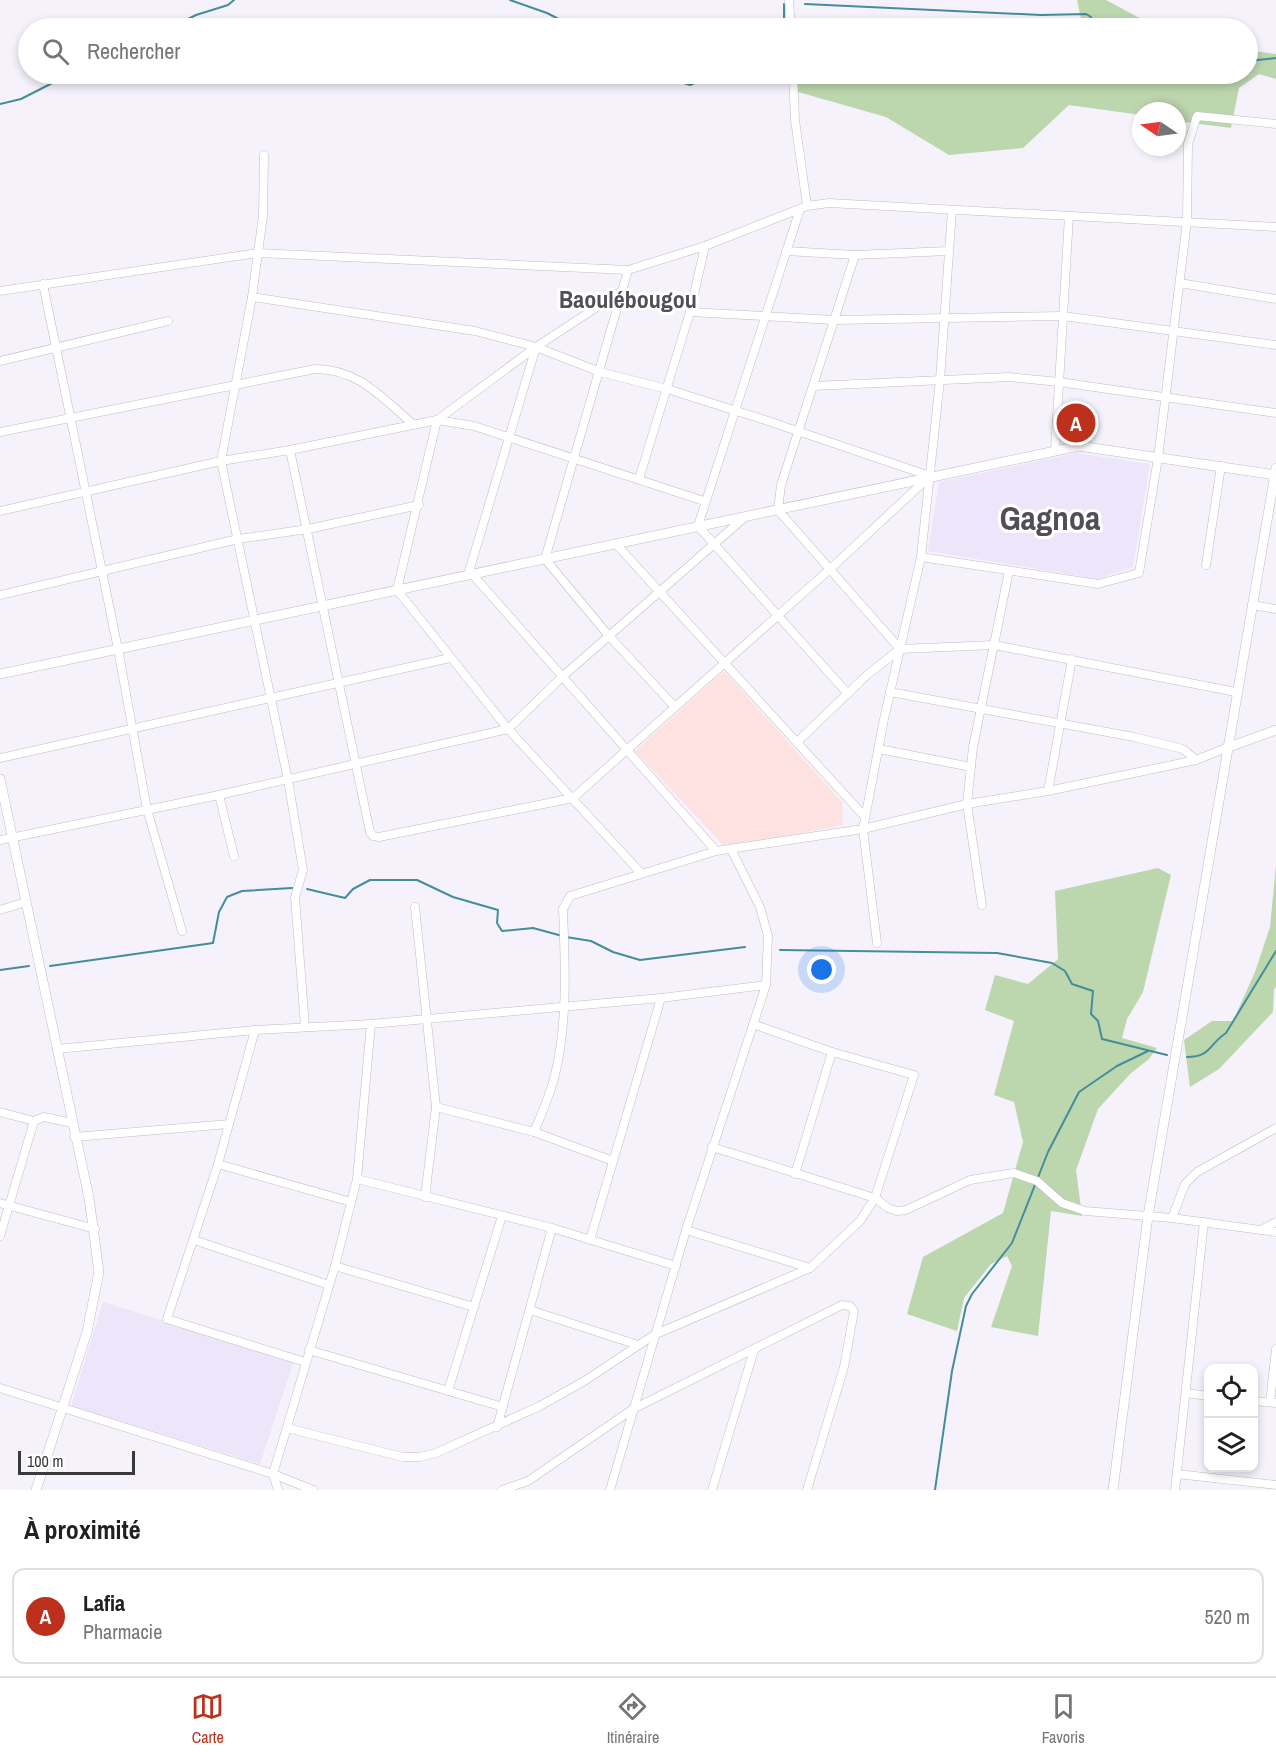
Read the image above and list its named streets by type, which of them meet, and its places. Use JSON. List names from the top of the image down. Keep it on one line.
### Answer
{"districts":["Baoulébougou","Gagnoa"],"scale_bar":"100 m","north":"left","page":{"search":"Rechercher","pins":"A","scale":"100 m","heading":"À proximité","list":[{"mark":"A","name":"Lafia","note":"Pharmacie","value":"520 m"}],"nav":["Carte","Itinéraire","Favoris"]}}
